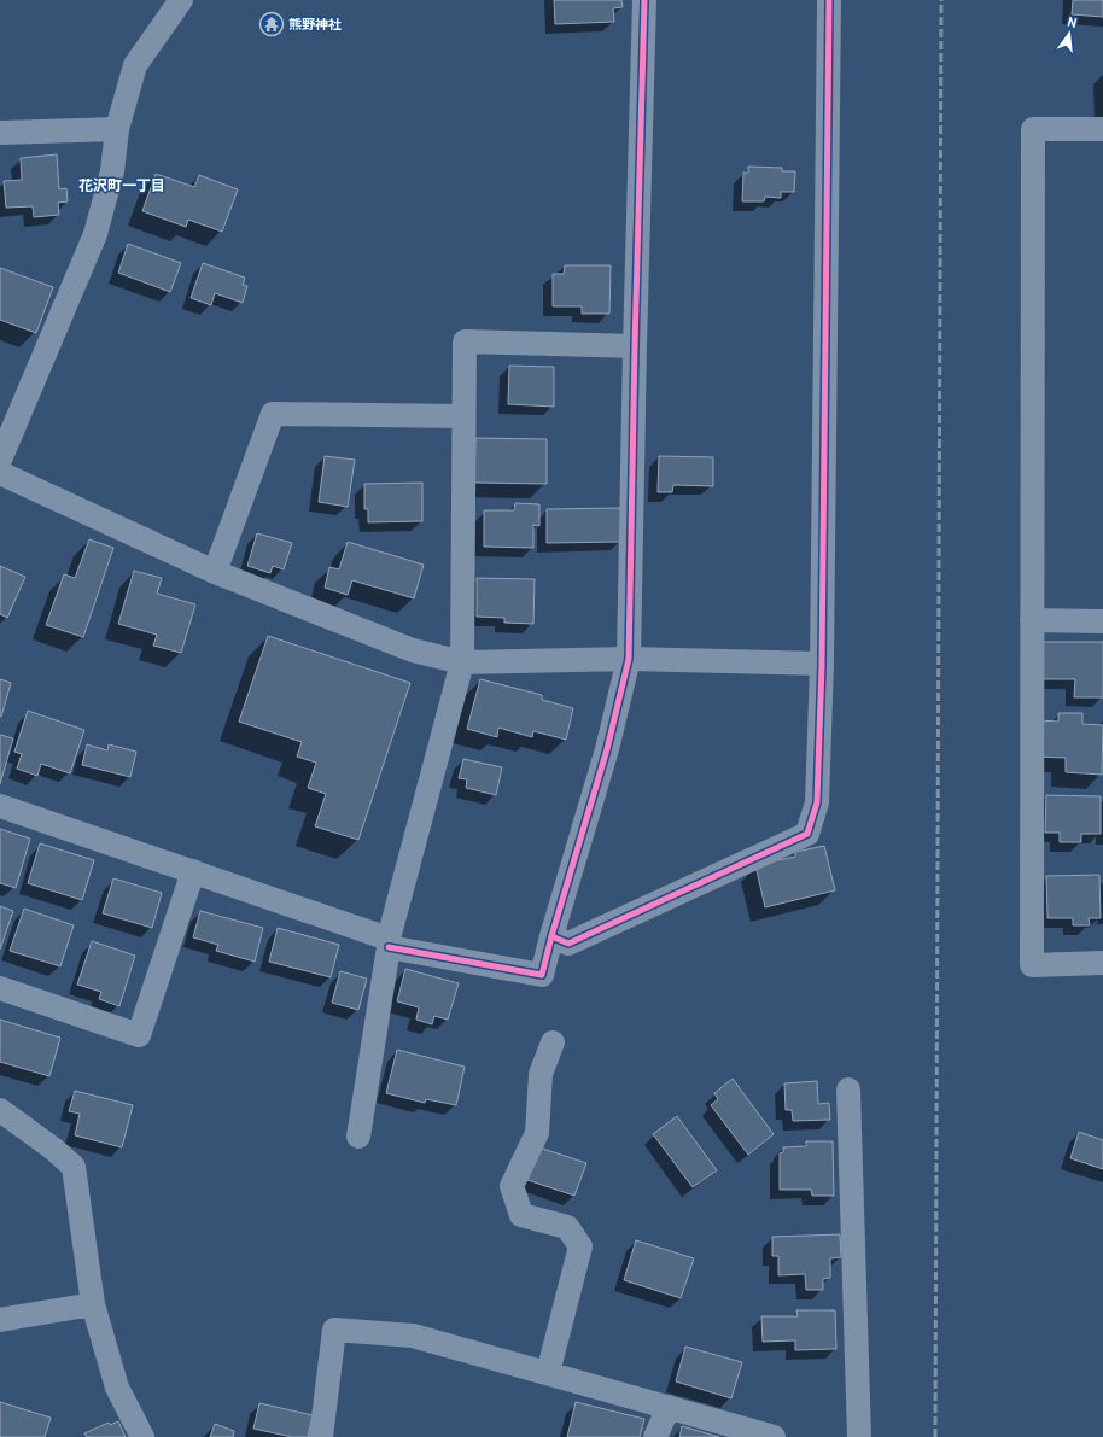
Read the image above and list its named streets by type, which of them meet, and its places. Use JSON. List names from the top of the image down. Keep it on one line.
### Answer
{"districts":["花沢町一丁目"],"places":{"temple":["熊野神社"]},"north":"top"}
